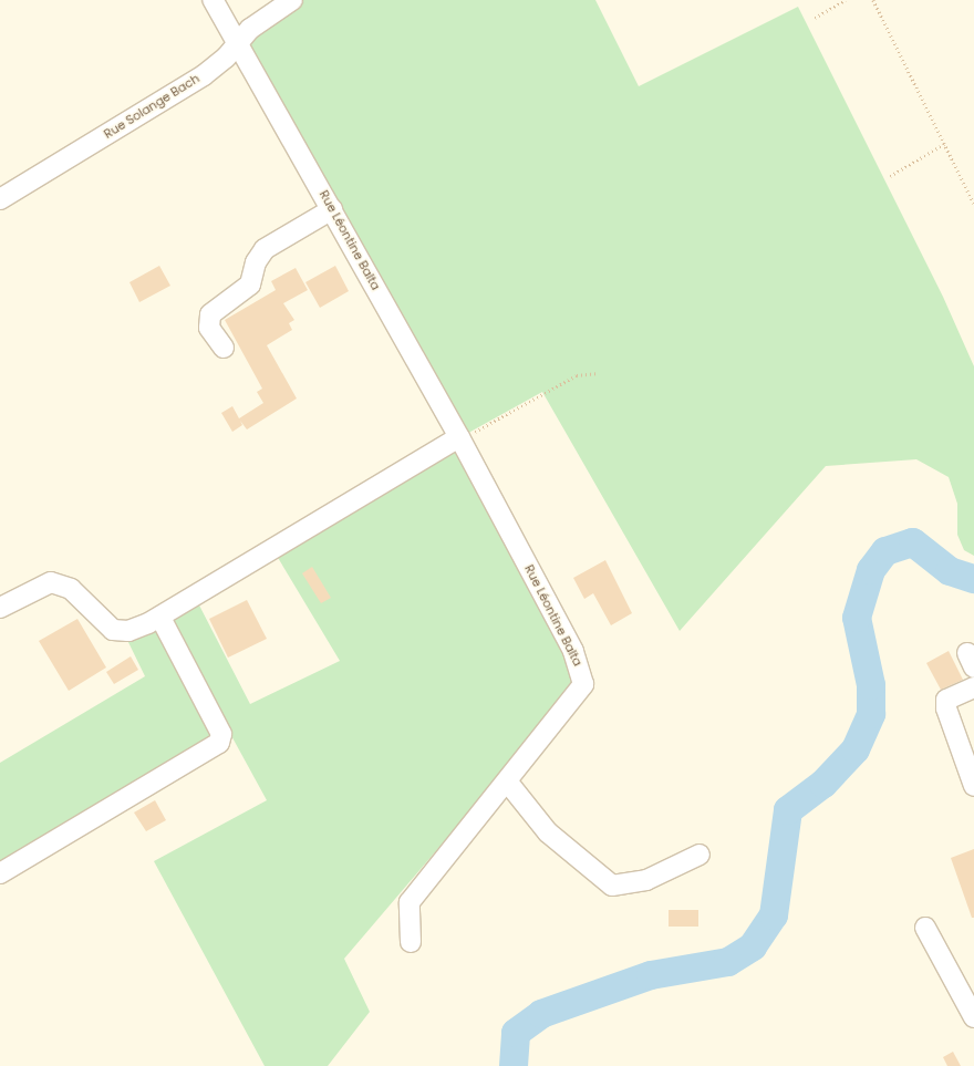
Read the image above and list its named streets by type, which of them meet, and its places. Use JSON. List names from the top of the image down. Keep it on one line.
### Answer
{"streets":{"street":["Rue Solange Bach","Rue Léontine Balta"]},"crossings":[["Rue Solange Bach","Rue Léontine Balta"]]}
